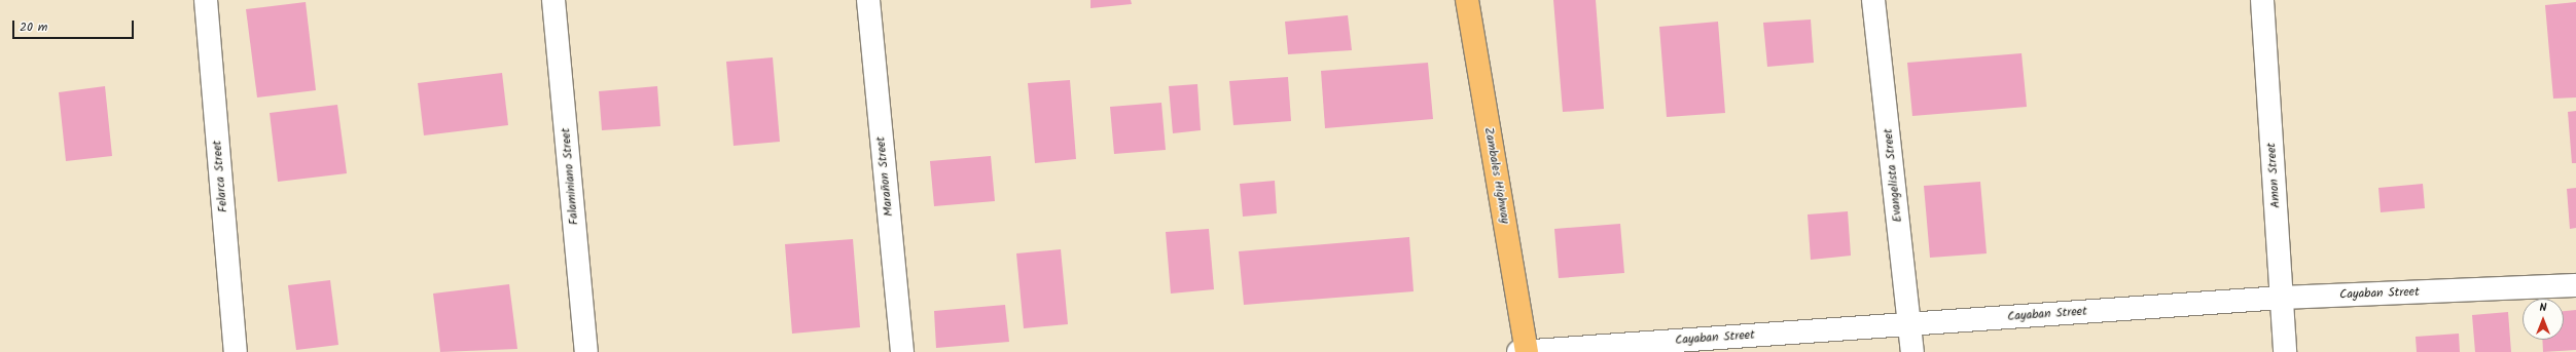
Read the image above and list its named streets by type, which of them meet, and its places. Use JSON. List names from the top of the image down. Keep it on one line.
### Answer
{"streets":{"main road":["Zambales Highway"],"street":["Evangelista Street","Amon Street","Felarca Street","Falaminiano Street","Marañon Street","Cayaban Street"]},"crossings":[["Zambales Highway","Cayaban Street"],["Evangelista Street","Cayaban Street"],["Amon Street","Cayaban Street"]],"scale_bar":"20 m","north":"top"}
